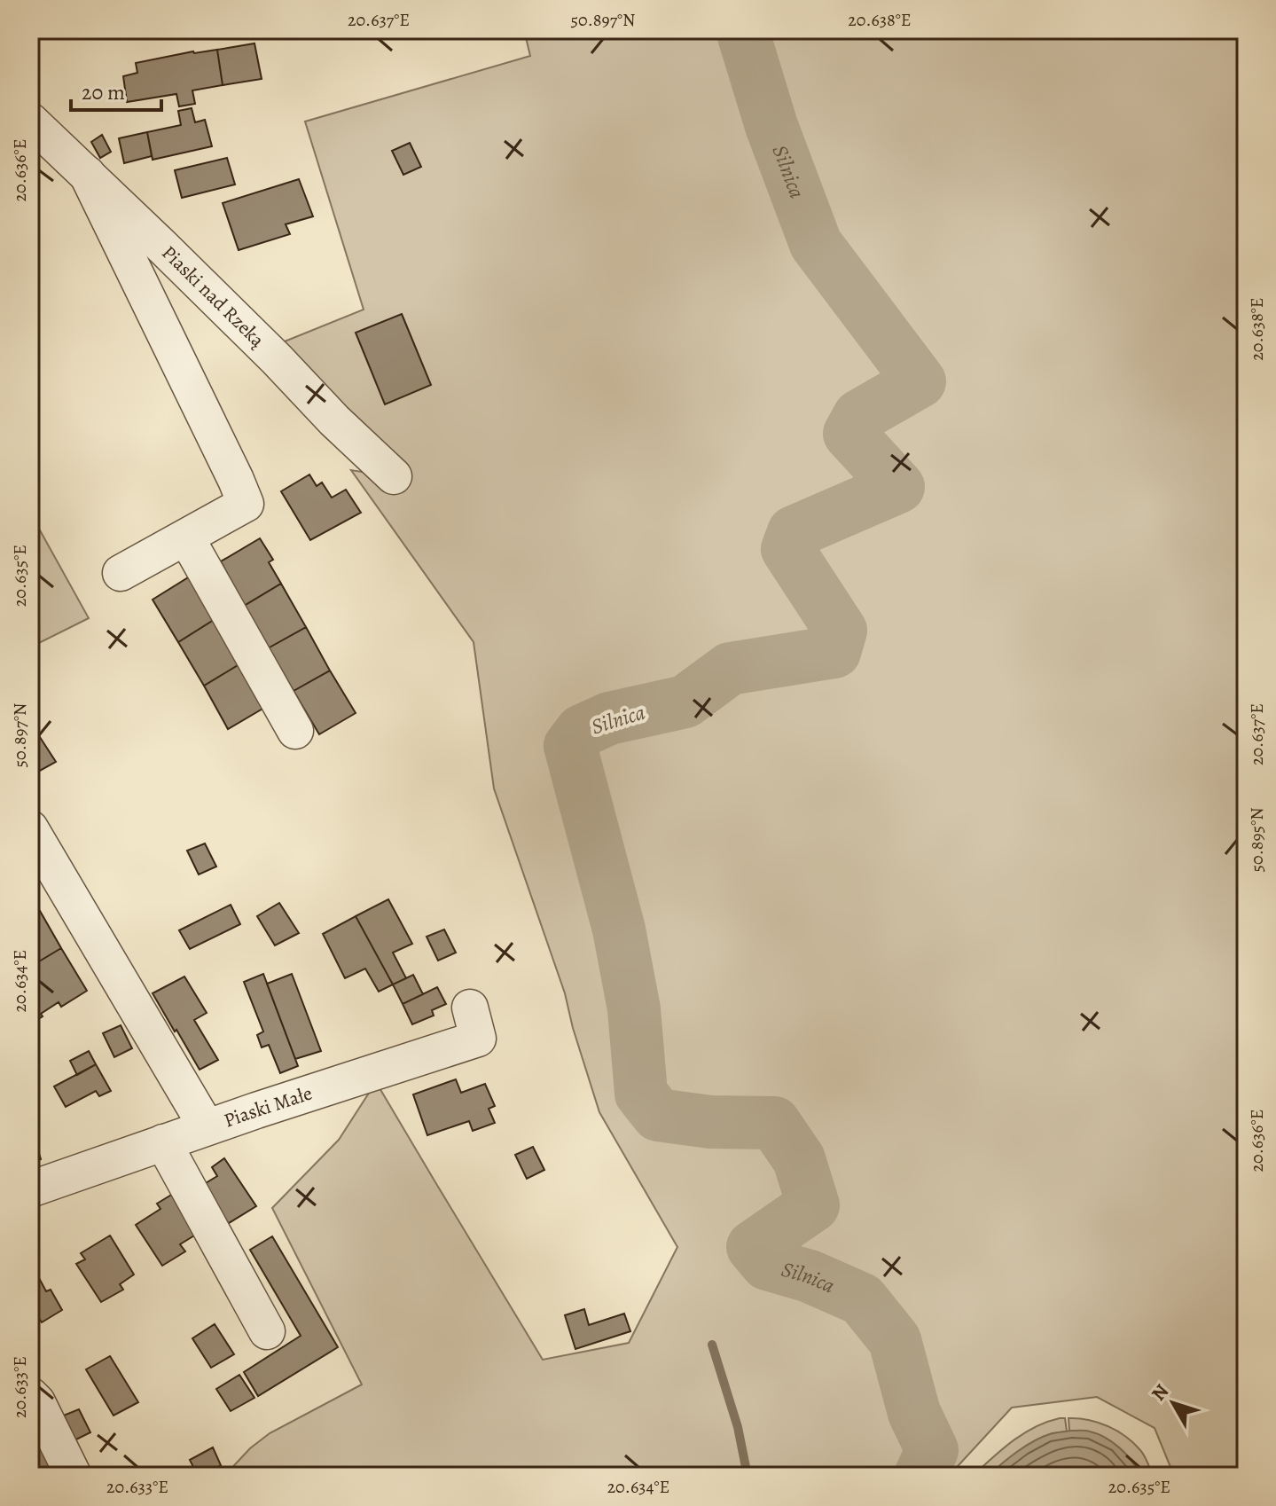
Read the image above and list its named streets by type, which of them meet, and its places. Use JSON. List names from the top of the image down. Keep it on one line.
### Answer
{"streets":{"street":["Piaski nad Rzeką","Piaski Małe"]},"water":["Silnica"],"scale_bar":"20 m","north":"top left","coordinates":["20.637°E","50.897°N","20.638°E","20.636°E","20.635°E","50.895°N","20.634°E","20.633°E"]}
